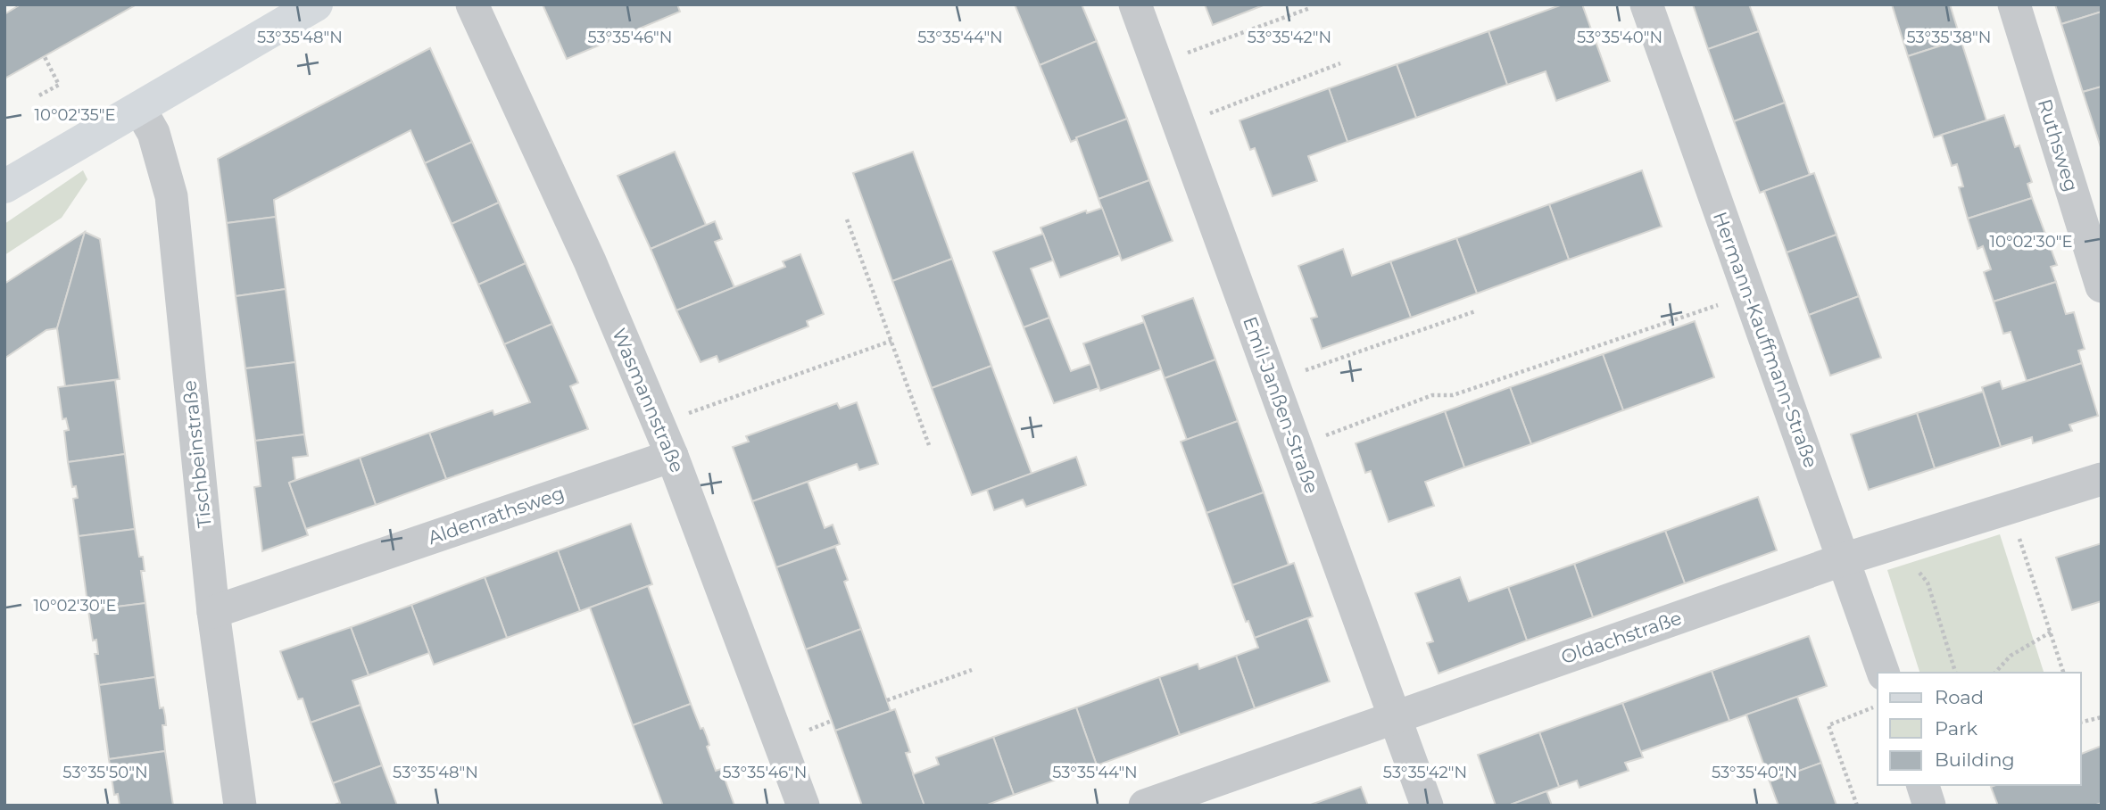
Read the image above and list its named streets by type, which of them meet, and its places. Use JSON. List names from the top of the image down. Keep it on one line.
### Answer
{"streets":{"street":["Ruthsweg","Hermann-Kauffmann-Straße","Wasmannstraße","Emil-Janßen-Straße","Tischbeinstraße","Aldenrathsweg","Oldachstraße"]},"crossings":[["Hermann-Kauffmann-Straße","Oldachstraße"],["Wasmannstraße","Aldenrathsweg"],["Emil-Janßen-Straße","Oldachstraße"],["Tischbeinstraße","Aldenrathsweg"]],"legend":["Road","Park","Building"],"coordinates":["53°35'48\"N","53°35'46\"N","53°35'44\"N","53°35'42\"N","53°35'40\"N","53°35'38\"N","10°02'35\"E","10°02'30\"E","53°35'50\"N"]}
